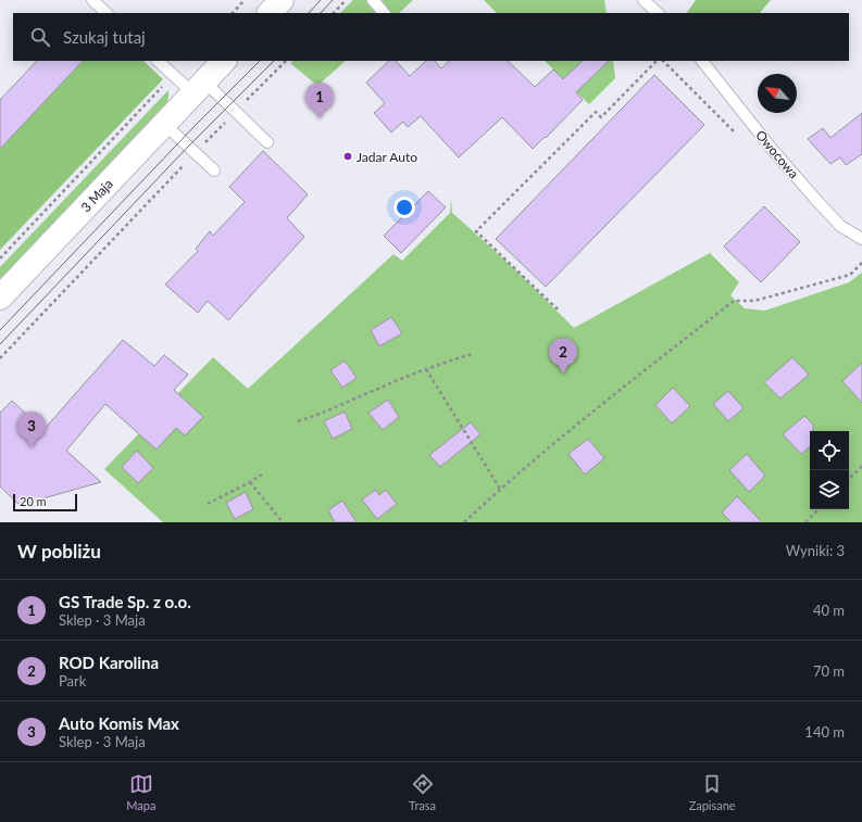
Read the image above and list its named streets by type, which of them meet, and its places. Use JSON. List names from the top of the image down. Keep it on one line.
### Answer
{"streets":{"street":["3 Maja"],"lane":["Owocowa"]},"places":["Jadar Auto"],"scale_bar":"20 m","north":"top left","page":{"search":"Szukaj tutaj","pins":["1","2","3"],"scale":"20 m","heading":["W pobliżu","Wyniki: 3"],"list":[{"mark":"1","name":"GS Trade Sp. z o.o.","note":"Sklep · 3 Maja","value":"40 m"},{"mark":"2","name":"ROD Karolina","note":"Park","value":"70 m"},{"mark":"3","name":"Auto Komis Max","note":"Sklep · 3 Maja","value":"140 m"}],"nav":["Mapa","Trasa","Zapisane"]}}
